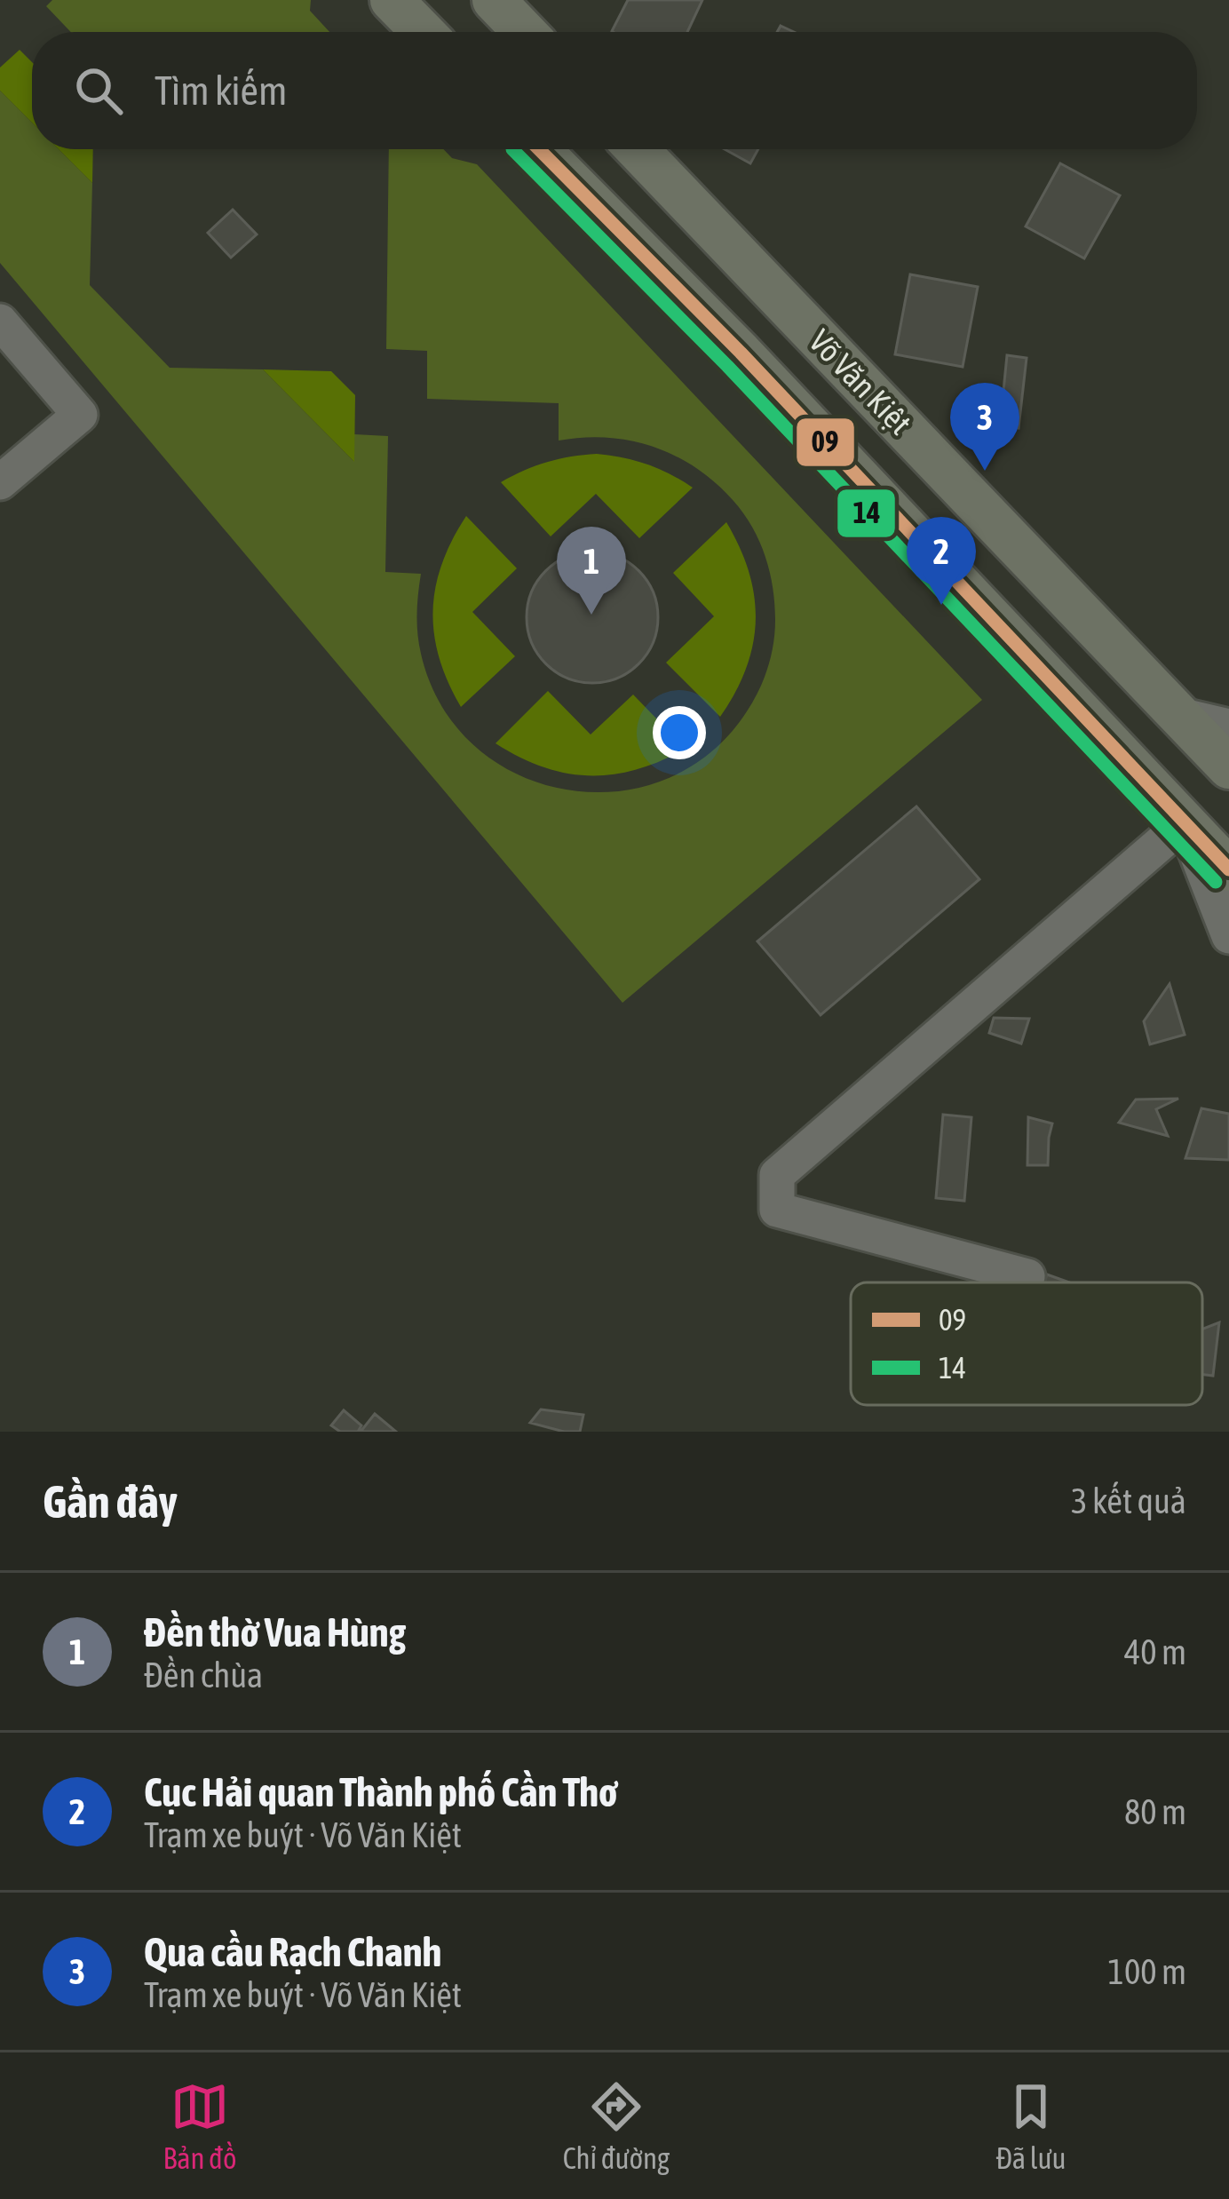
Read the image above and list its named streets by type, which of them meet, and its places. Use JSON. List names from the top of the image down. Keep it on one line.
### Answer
{"streets":{"main road":["Võ Văn Kiệt"]},"lines":["transit line 09","transit line 14"],"legend":["09","14"],"page":{"search":"Tìm kiếm","pins":["3","2","1"],"heading":["Gần đây","3 kết quả"],"list":[{"mark":"1","name":"Đền thờ Vua Hùng","note":"Đền chùa","value":"40 m"},{"mark":"2","name":"Cục Hải quan Thành phố Cần Thơ","note":"Trạm xe buýt · Võ Văn Kiệt","value":"80 m"},{"mark":"3","name":"Qua cầu Rạch Chanh","note":"Trạm xe buýt · Võ Văn Kiệt","value":"100 m"}],"nav":["Bản đồ","Chỉ đường","Đã lưu"]}}
